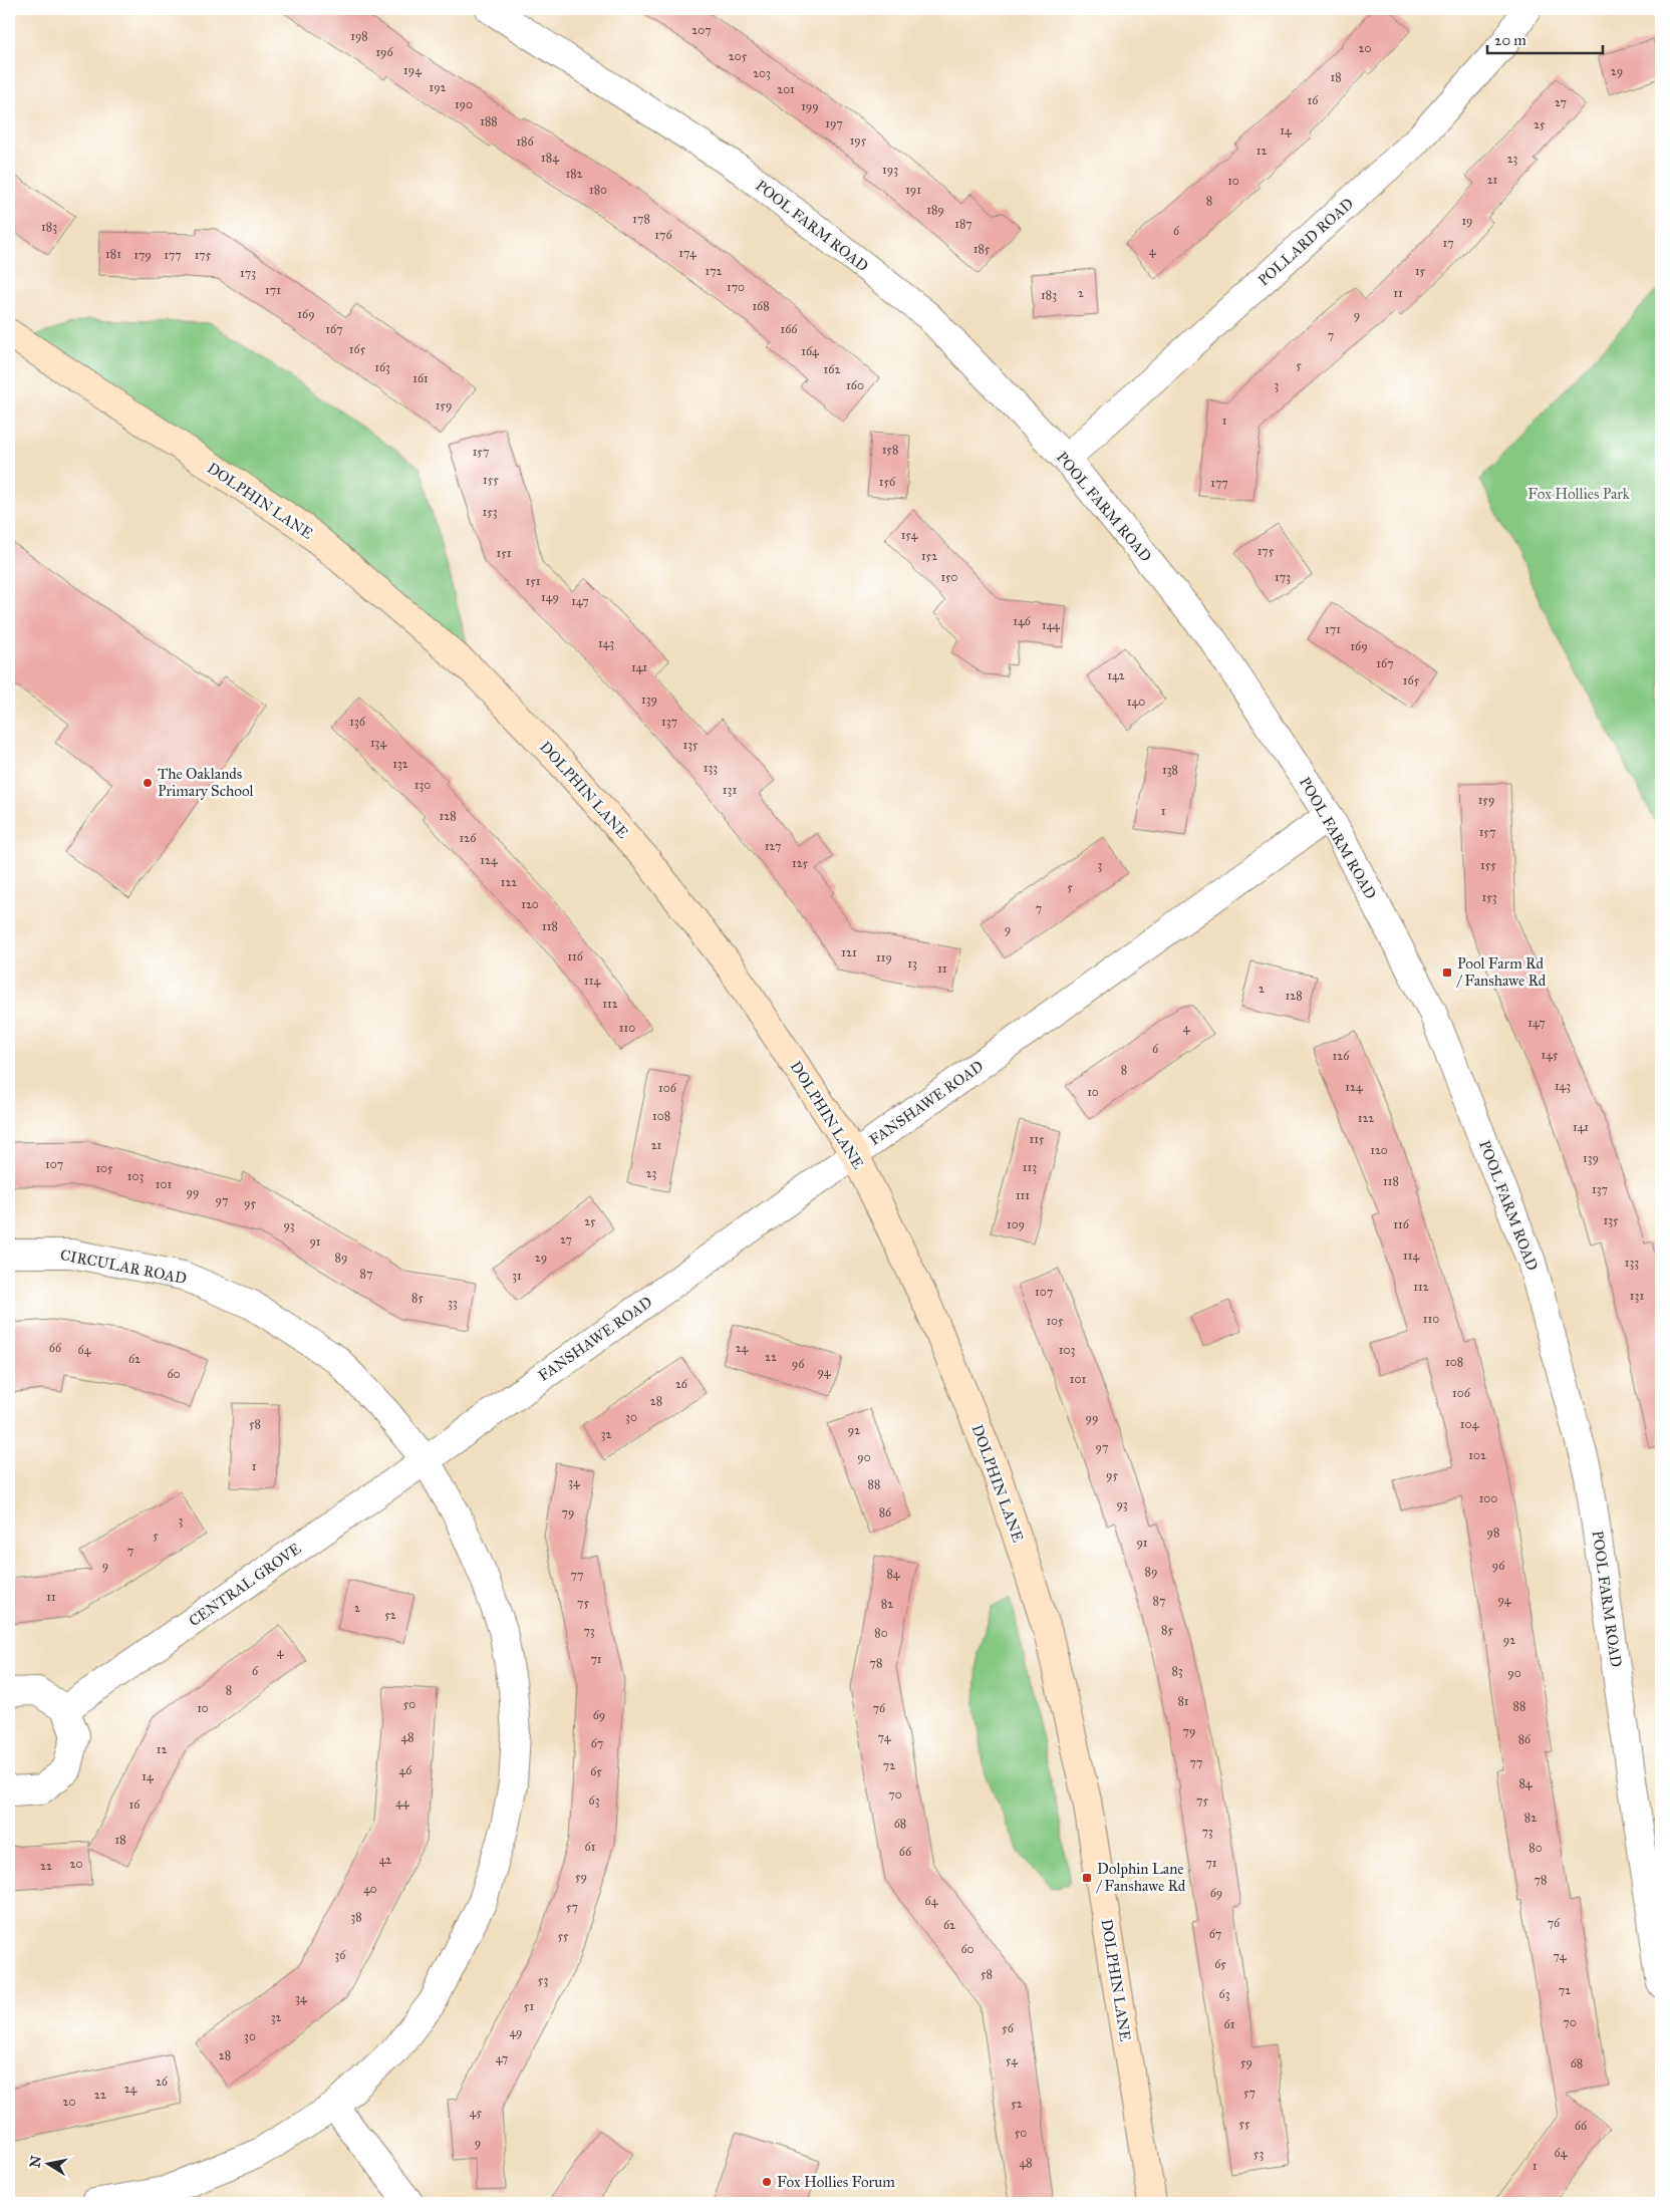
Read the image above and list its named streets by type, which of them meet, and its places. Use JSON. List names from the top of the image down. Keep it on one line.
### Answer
{"streets":{"street":["POOL FARM ROAD","POLLARD ROAD","DOLPHIN LANE","FANSHAWE ROAD","CIRCULAR ROAD","CENTRAL GROVE"]},"crossings":[["POOL FARM ROAD","POLLARD ROAD"],["POOL FARM ROAD","FANSHAWE ROAD"],["DOLPHIN LANE","FANSHAWE ROAD"],["FANSHAWE ROAD","CIRCULAR ROAD"],["FANSHAWE ROAD","CENTRAL GROVE"],["CIRCULAR ROAD","CENTRAL GROVE"]],"parks":["Fox Hollies Park"],"places":{"other":["The Oaklands Primary School","Fox Hollies Forum"],"transit":["Pool Farm Rd / Fanshawe Rd","Dolphin Lane / Fanshawe Rd"]},"house_numbers":["207","198","20","196","205","194","29","203","18","192","201","16","27","190","199","188","197","25","14","195","186","12","184","23","193","182","21","10","180","191","8","189","178","19","187","183","6","176","17","185","4","174","181","179","177","175","172","15","173","170","171","2","11","183","168","169","9","167","166","7","165","164","5","163","162","161","160","3","159","1","158","157","155","156","177","153","154","175","151","152","150","173","151","149","147","146","144","171","143","169","167","141","142","165","139","140","136","137","134","135","132","133","138","130","131","159","1","128","157","126","127","124","125","3","155","122","5","153","120","7","118","9","121","116","119","13","11","114","2","128","112","147","110","4","6","145","126","8","143","124","106","10","108","122","141","115","21","120","139","107","113","105","23","103","118","101","137","99","111","97","95","135","25","109","116","93","27","91","114","89","29","133","87","31","112","107","131","85","33","110","105","66","24","64","103","22","62","108","96","94","60","101","26","106","28","30","99","58","104","92","32","97","102","90","1","95","34","88","100","93","79","86","3","98","5","91","7","9","96","89","84","77","11","94","87","75","82","2","52","85","73","80","92","4","71","78","6","83","90","8","81","50","88","10","76","69","79","48","74","86","67","12","77","72","46","65","14","84","70","63","75","44","16","82","68","73","18","61","80","66","42","71","20","22","59","78","40","69","64","57","38","76","62","67","55","60","36","74","65","58","53","72","63","34","51","32","70","61","56","49","30","28","47","54","59","68","26","24","57","22","20","52","45","55","66","50","9","64","53","48","1"],"scale_bar":"20 m","north":"left"}
